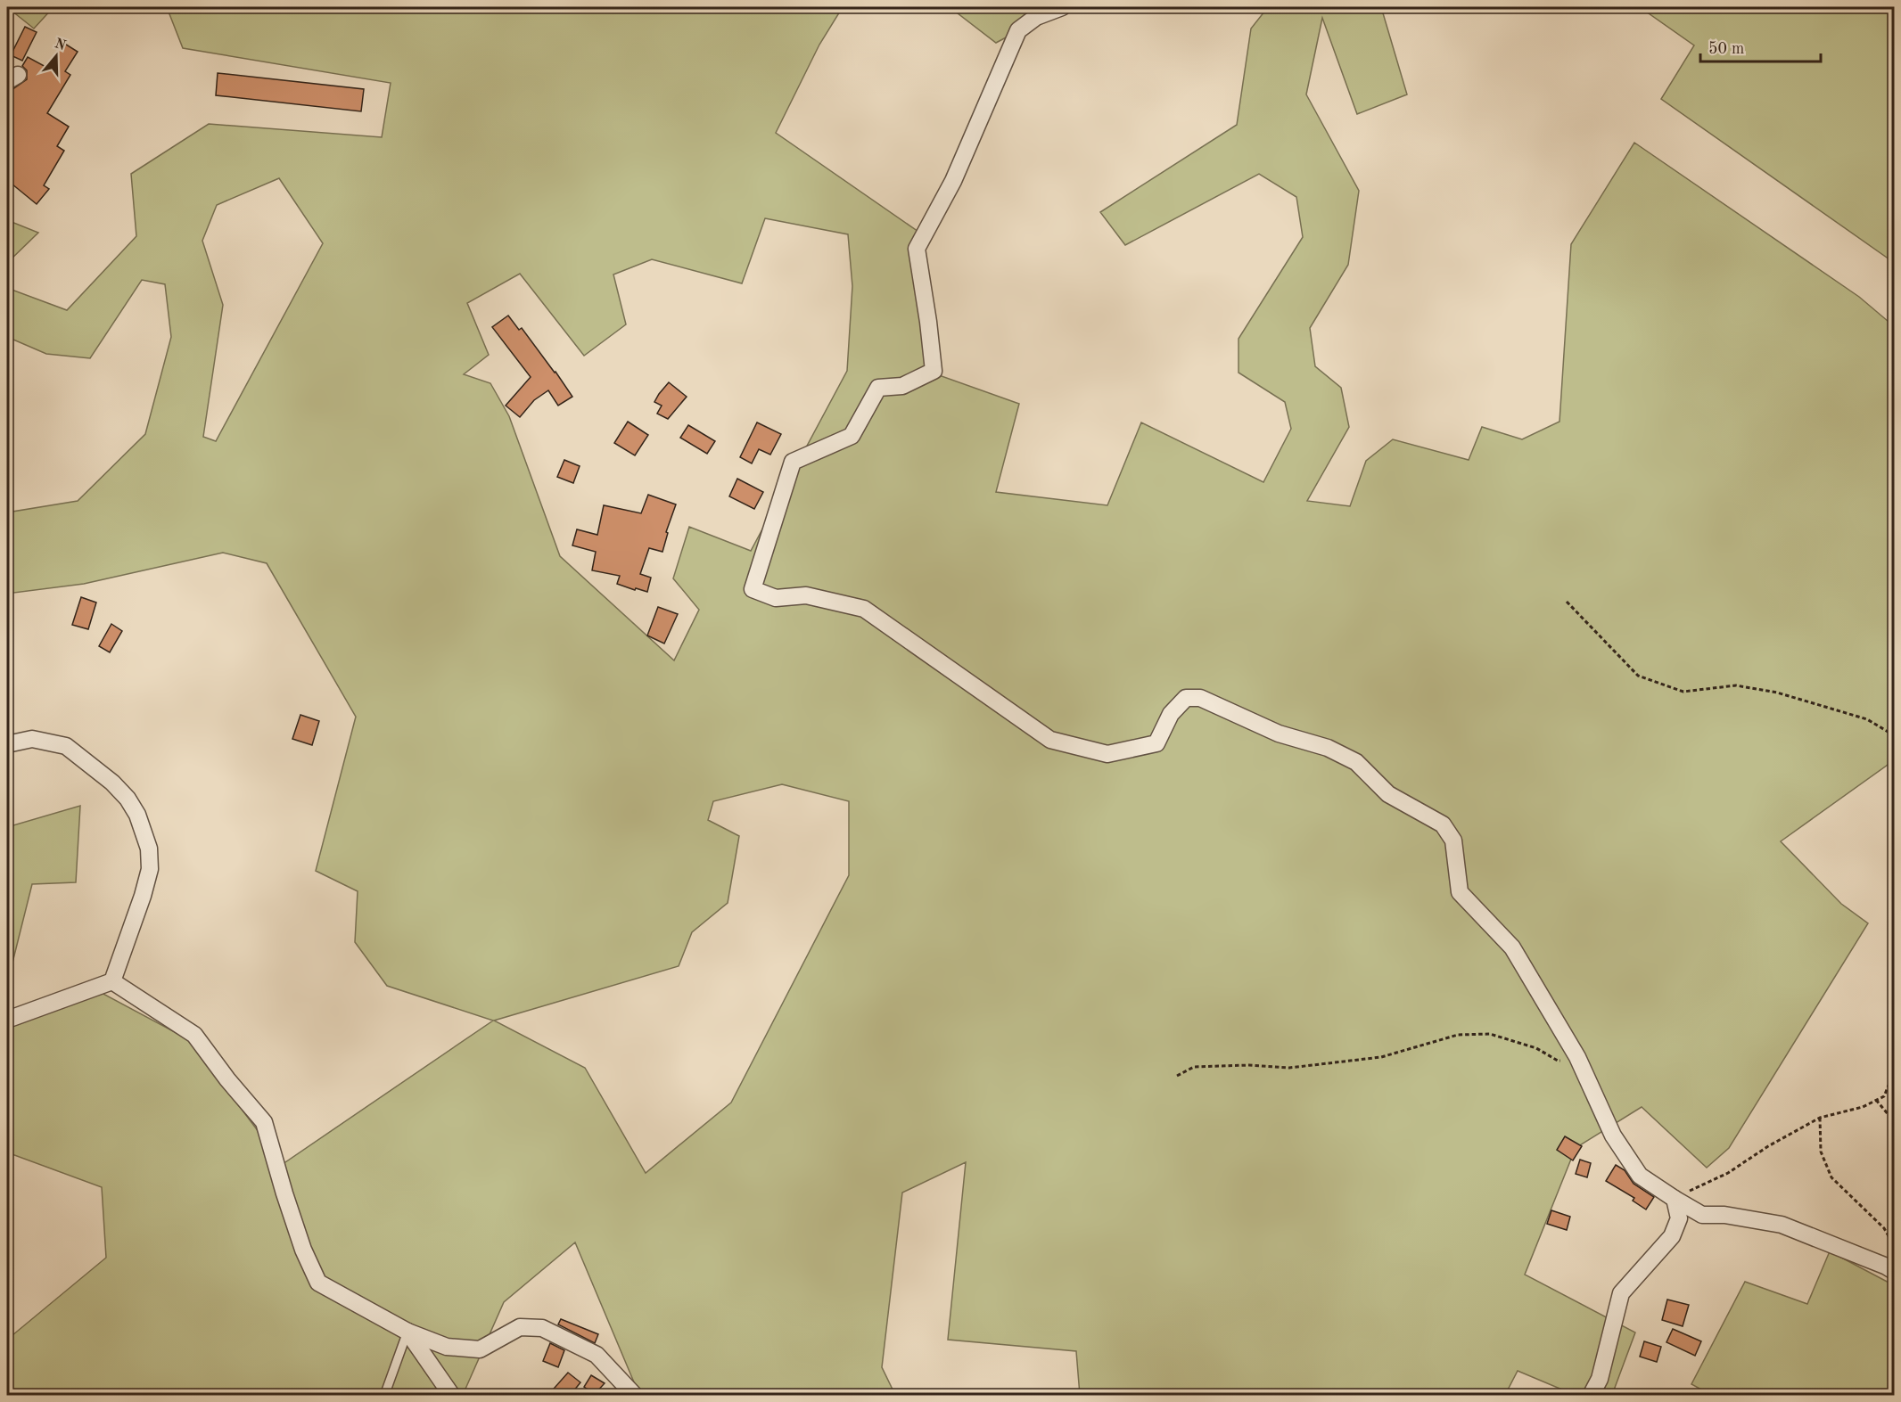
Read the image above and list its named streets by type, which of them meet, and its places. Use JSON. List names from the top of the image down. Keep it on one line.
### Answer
{"scale_bar":"50 m","north":"top"}
